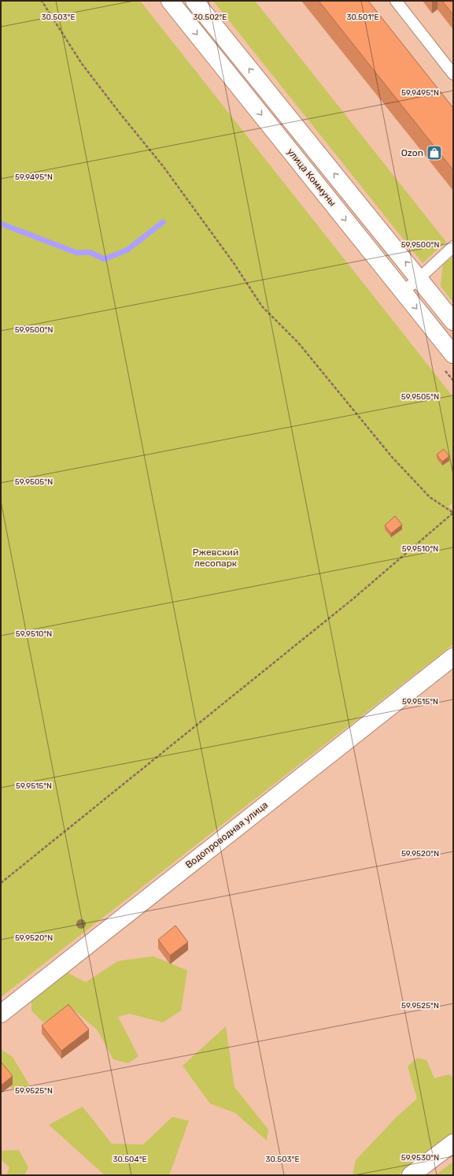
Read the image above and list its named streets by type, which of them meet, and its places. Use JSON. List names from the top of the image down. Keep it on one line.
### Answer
{"streets":{"main road":["улица Коммуны","Водопроводная улица"]},"parks":["Ржевский лесопарк"],"places":{"shop":["Ozon"]},"coordinates":["30.503°E","30.502°E","30.501°E","59.9495°N","59.9500°N","59.9505°N","59.9510°N","59.9515°N","59.9520°N","59.9525°N","59.9530°N","30.504°E"]}
